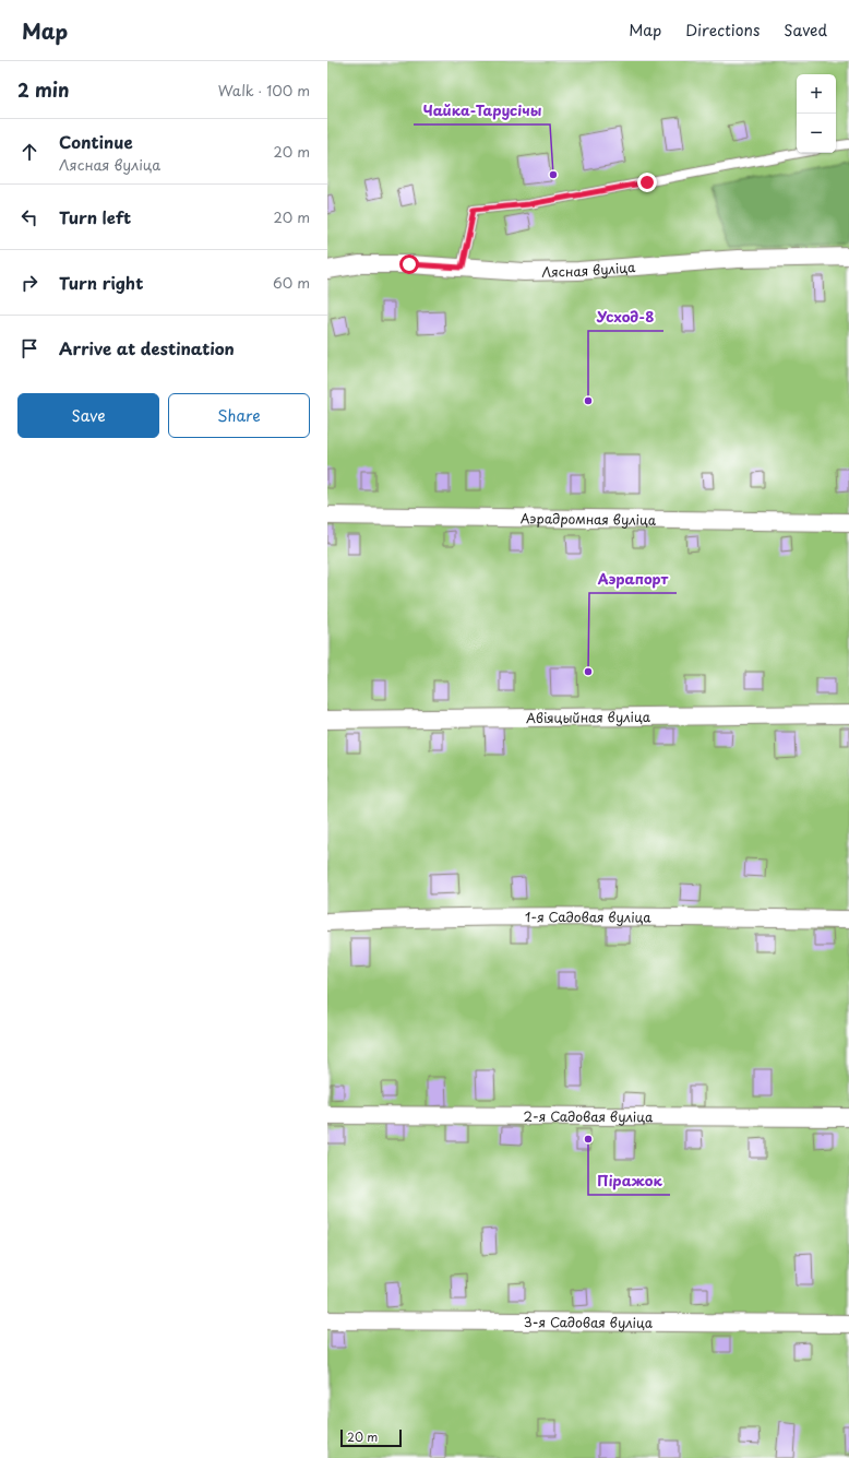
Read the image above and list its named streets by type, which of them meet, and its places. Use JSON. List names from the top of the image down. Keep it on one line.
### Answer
{"streets":{"street":["Лясная вуліца","Аэрадромная вуліца","Авіяцыйная вуліца","1-я Садовая вуліца","2-я Садовая вуліца","3-я Садовая вуліца"]},"places":["Чайка-Тарусічы","Усход-8","Аэрапорт","Піражок"],"scale_bar":"20 m","page":{"header":"Map","nav":["Map","Directions","Saved"],"heading":["2 min","Walk · 100 m"],"map_buttons":["+","−"],"list":[["Continue","Лясная вуліца","20 m"],["Turn left","20 m"],["Turn right","60 m"],"Arrive at destination"],"buttons":["Save","Share"],"scale":"20 m"}}
